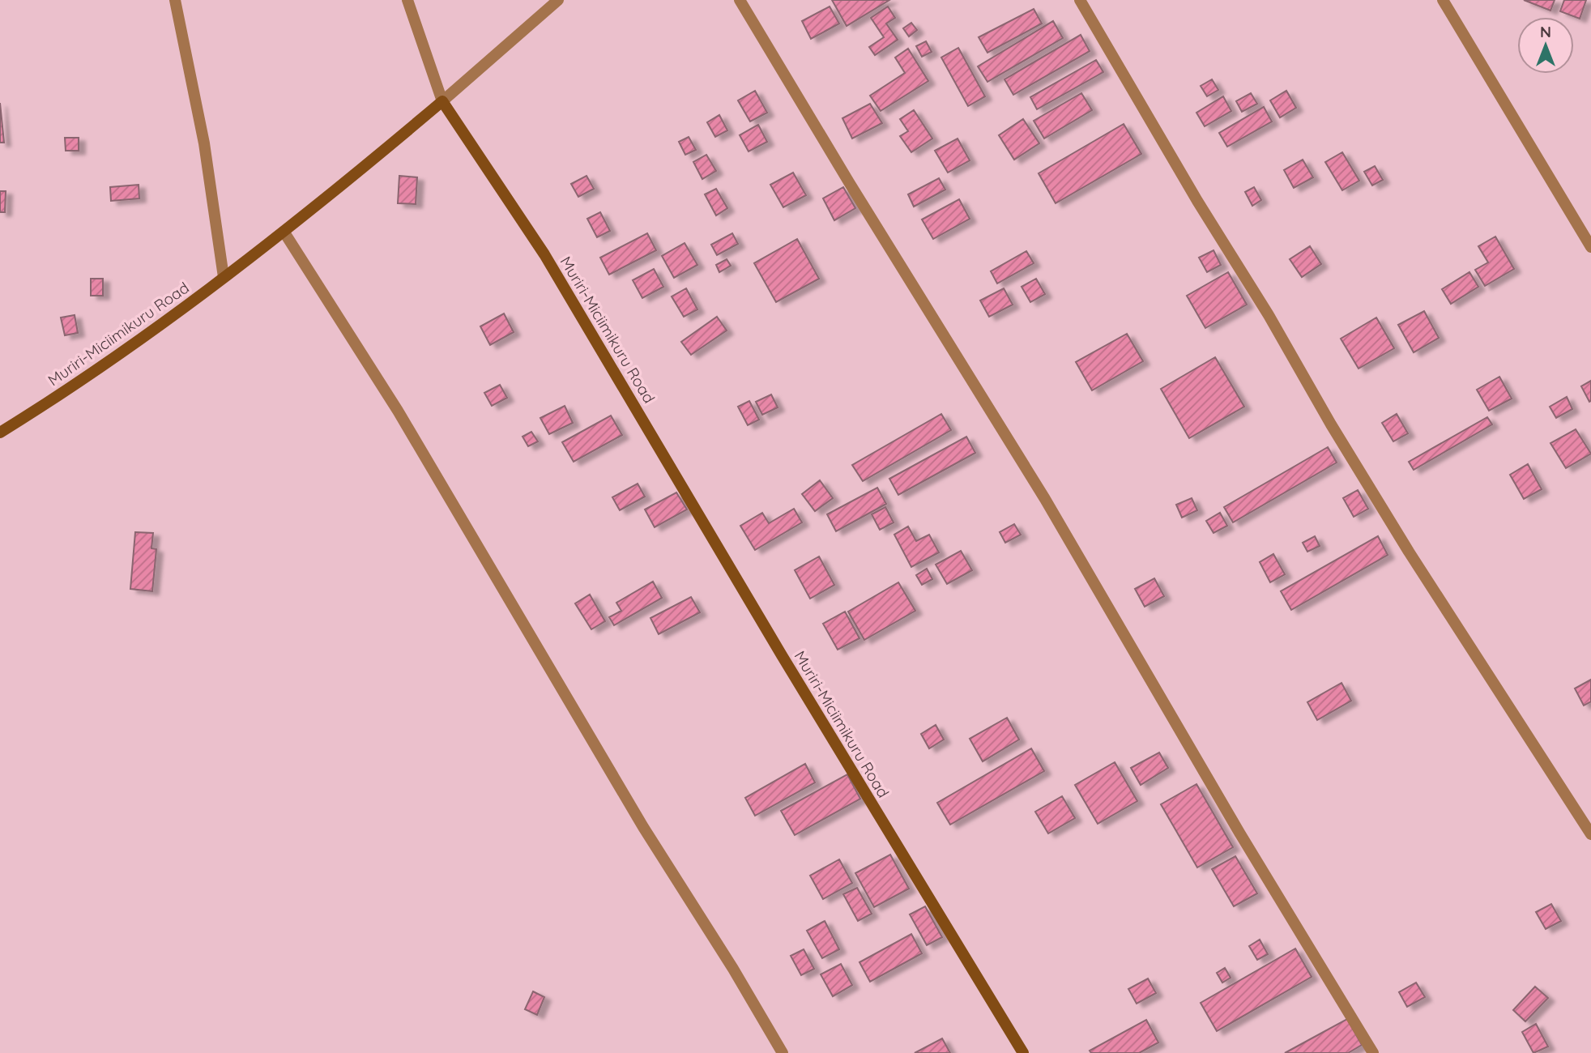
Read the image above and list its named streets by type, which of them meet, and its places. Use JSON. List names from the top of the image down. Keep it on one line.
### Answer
{"streets":{"street":["Muriri-Miciimikuru Road"]},"north":"top"}
